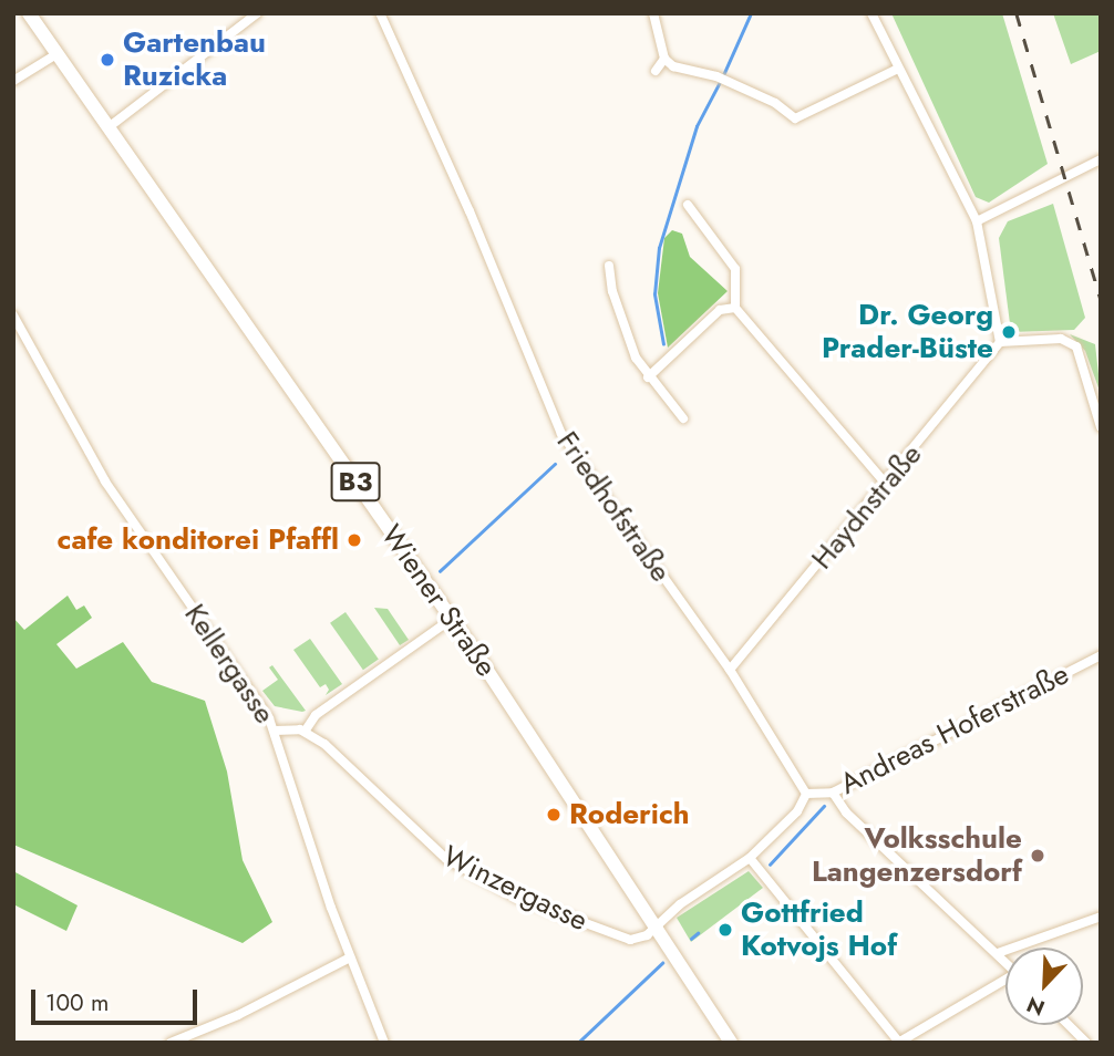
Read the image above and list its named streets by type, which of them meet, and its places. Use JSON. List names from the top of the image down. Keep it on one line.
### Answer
{"streets":{"main road":["B3","Wiener Straße"],"street":["Friedhofstraße","Haydnstraße","Kellergasse","Andreas Hoferstraße","Winzergasse"]},"crossings":[["Friedhofstraße","Haydnstraße"],["Friedhofstraße","Andreas Hoferstraße"],["Wiener Straße","Winzergasse"]],"places":["Gartenbau Ruzicka","Dr. Georg Prader-Büste","cafe konditorei Pfaffl","Roderich","Volksschule Langenzersdorf","Gottfried Kotvojs Hof"],"scale_bar":"100 m","north":"bottom left"}
